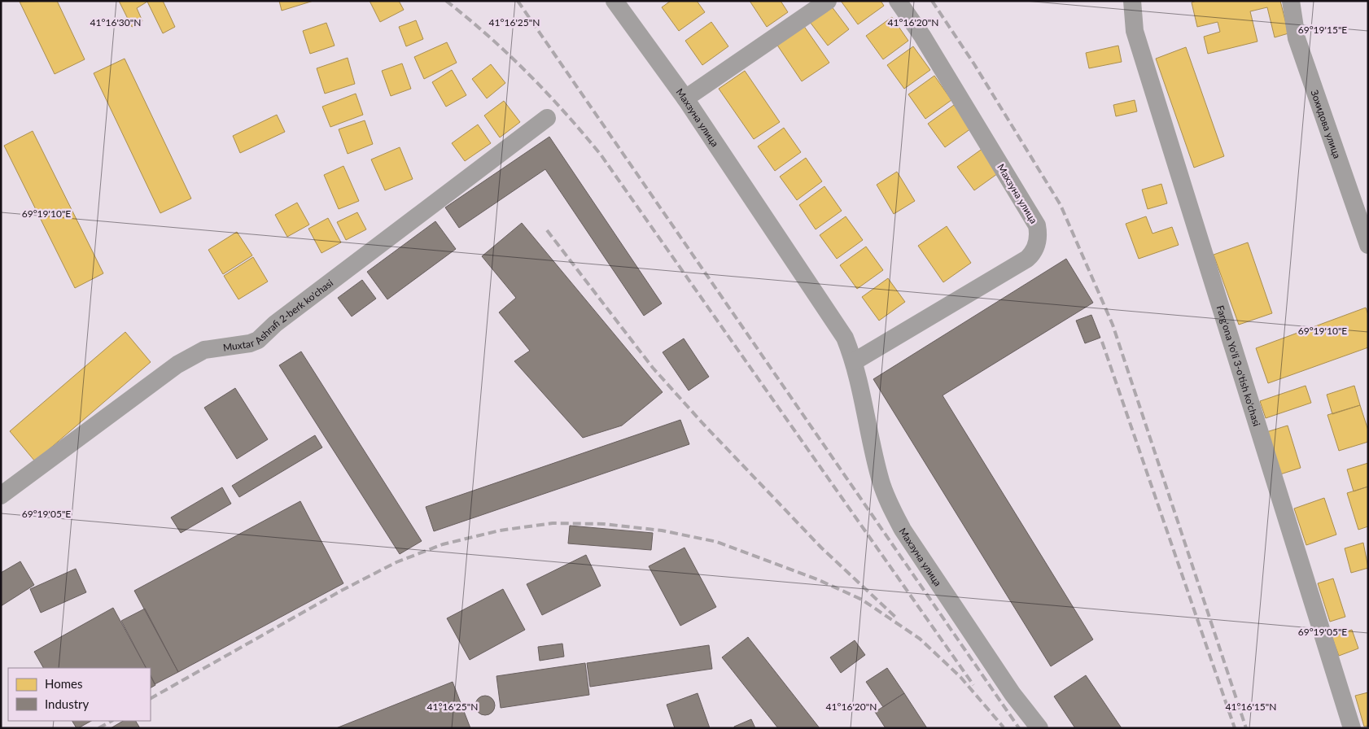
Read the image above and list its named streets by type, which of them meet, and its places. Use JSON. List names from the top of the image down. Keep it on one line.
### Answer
{"streets":{"street":["Махзуна улица","Зохидова улица","Muxtar Ashrafi 2-berk ko'chasi","Farg'ona Yo'li 3-o'tish ko'chasi"]},"legend":["Homes","Industry"],"coordinates":["41°16'30\"N","41°16'25\"N","41°16'20\"N","69°19'15\"E","69°19'10\"E","69°19'05\"E","41°16'15\"N"]}
